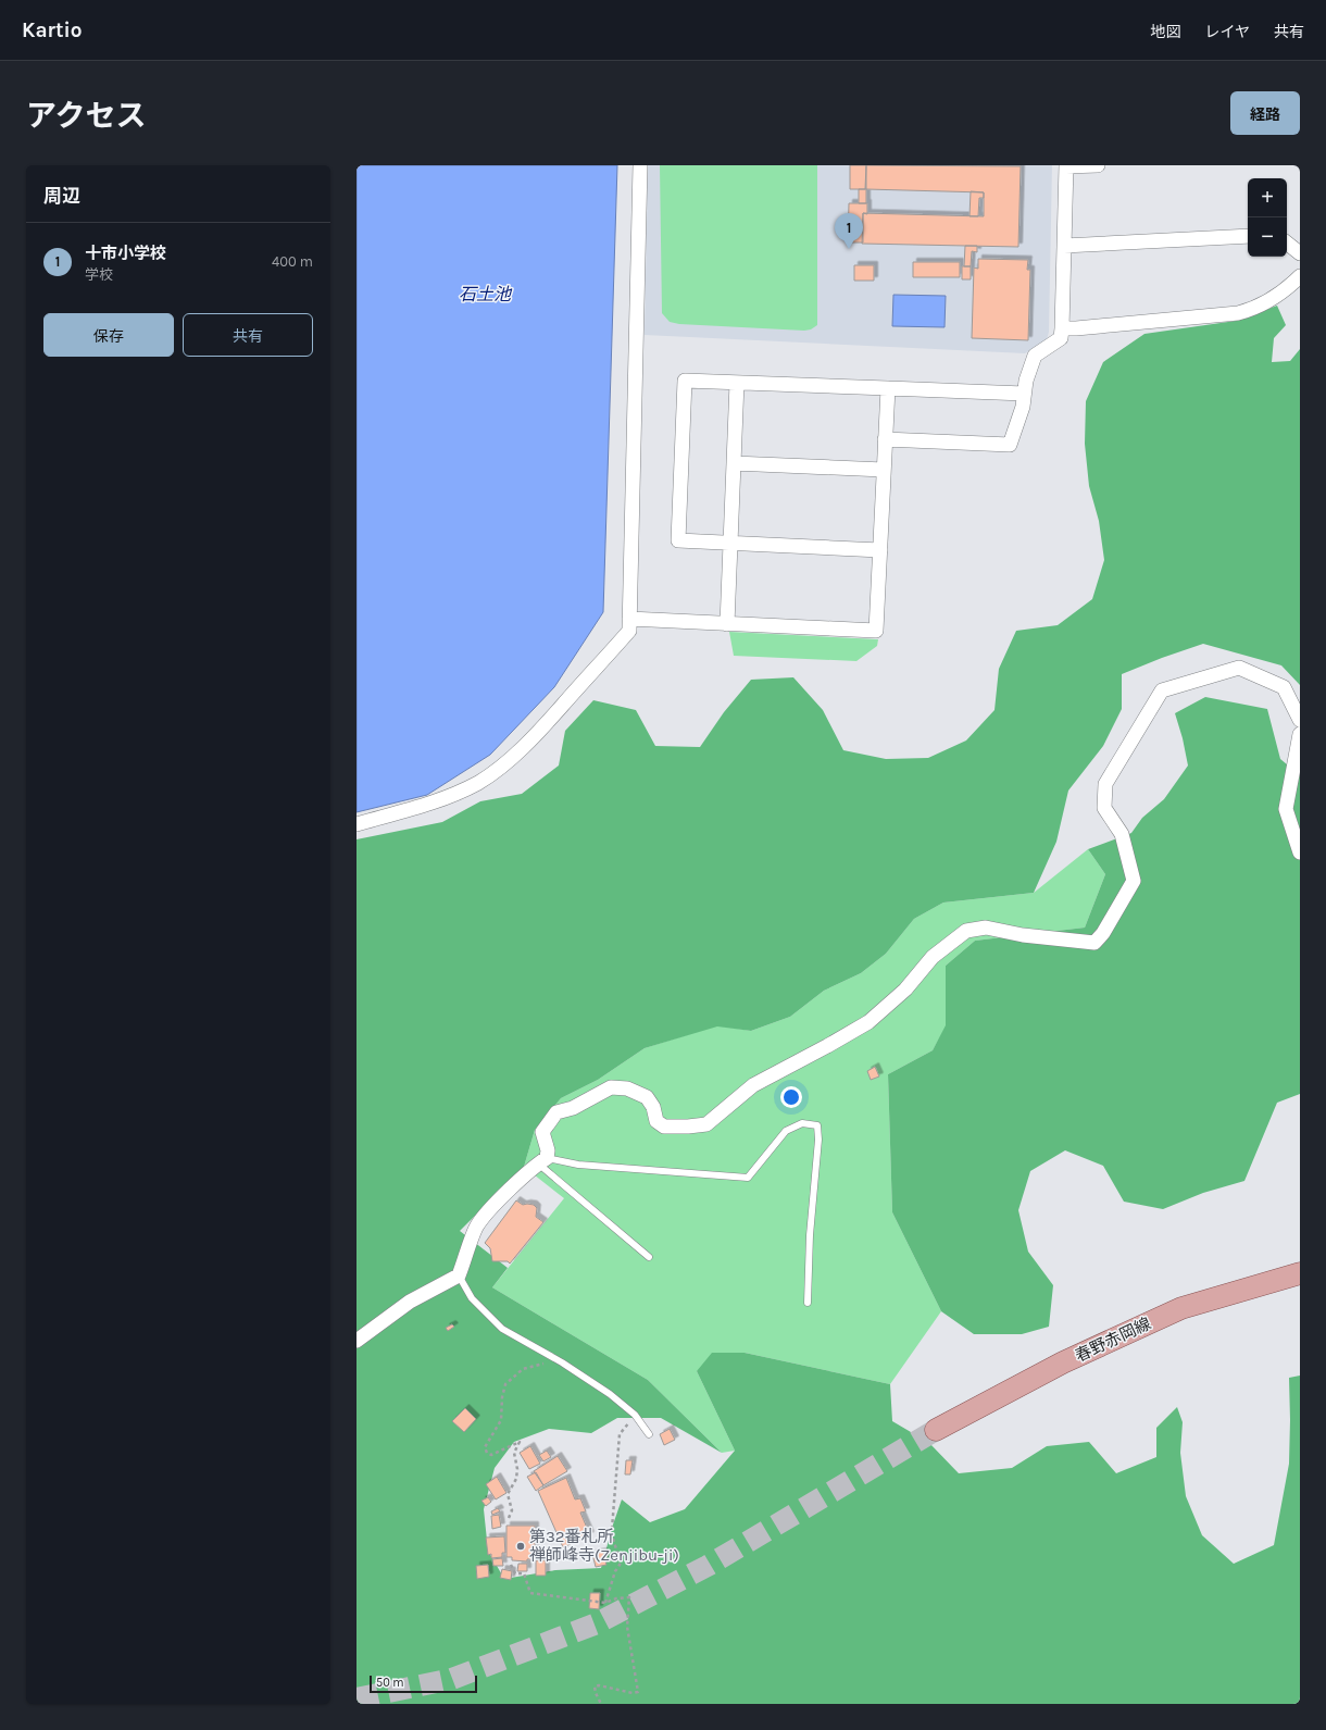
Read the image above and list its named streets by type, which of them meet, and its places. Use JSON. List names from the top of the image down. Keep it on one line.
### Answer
{"streets":{"main road":["春野赤岡線"]},"water":["石土池"],"places":["第32番札所 禅師峰寺(Zenjibu-ji)"],"scale_bar":"50 m","page":{"header":"Kartio","nav":["地図","レイヤ","共有"],"title":"アクセス","buttons":["経路",["保存","共有"]],"heading":"周辺","map_buttons":["+","−"],"pins":"1","list":[{"mark":"1","name":"十市小学校","note":"学校","value":"400 m"}],"scale":"50 m"}}
